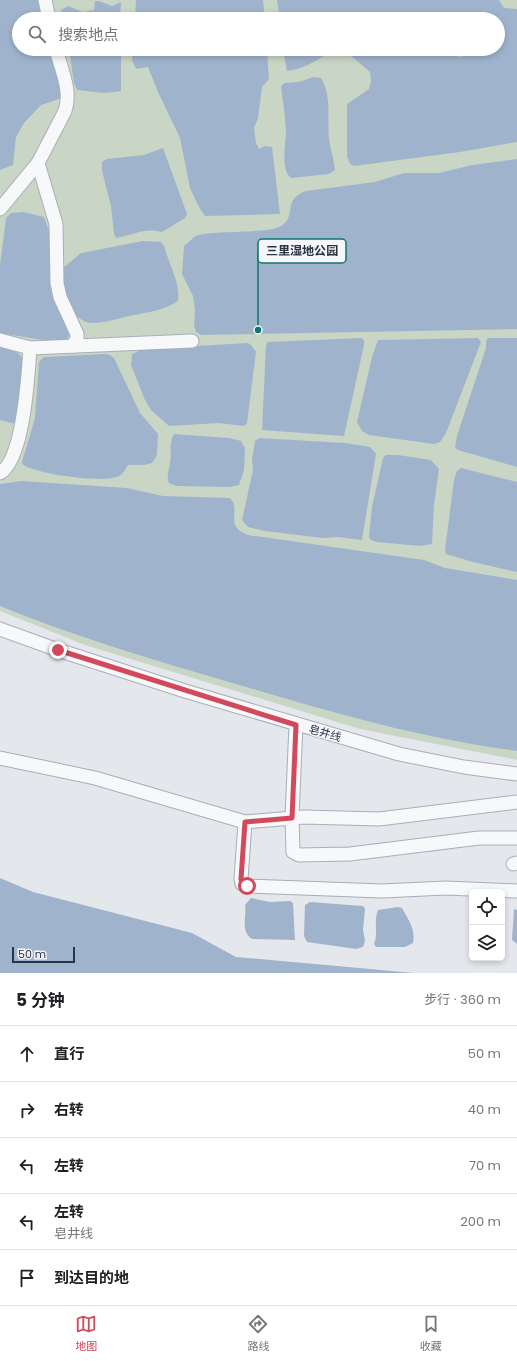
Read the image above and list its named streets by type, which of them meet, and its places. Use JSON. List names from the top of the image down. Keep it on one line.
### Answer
{"streets":{"street":["皂井线"]},"places":["三里湿地公园"],"scale_bar":"50 m","page":{"search":"搜索地点","scale":"50 m","heading":["5 分钟","步行 · 360 m"],"list":[["直行","50 m"],["右转","40 m"],["左转","70 m"],["左转","皂井线","200 m"],"到达目的地"],"nav":["地图","路线","收藏"]}}
